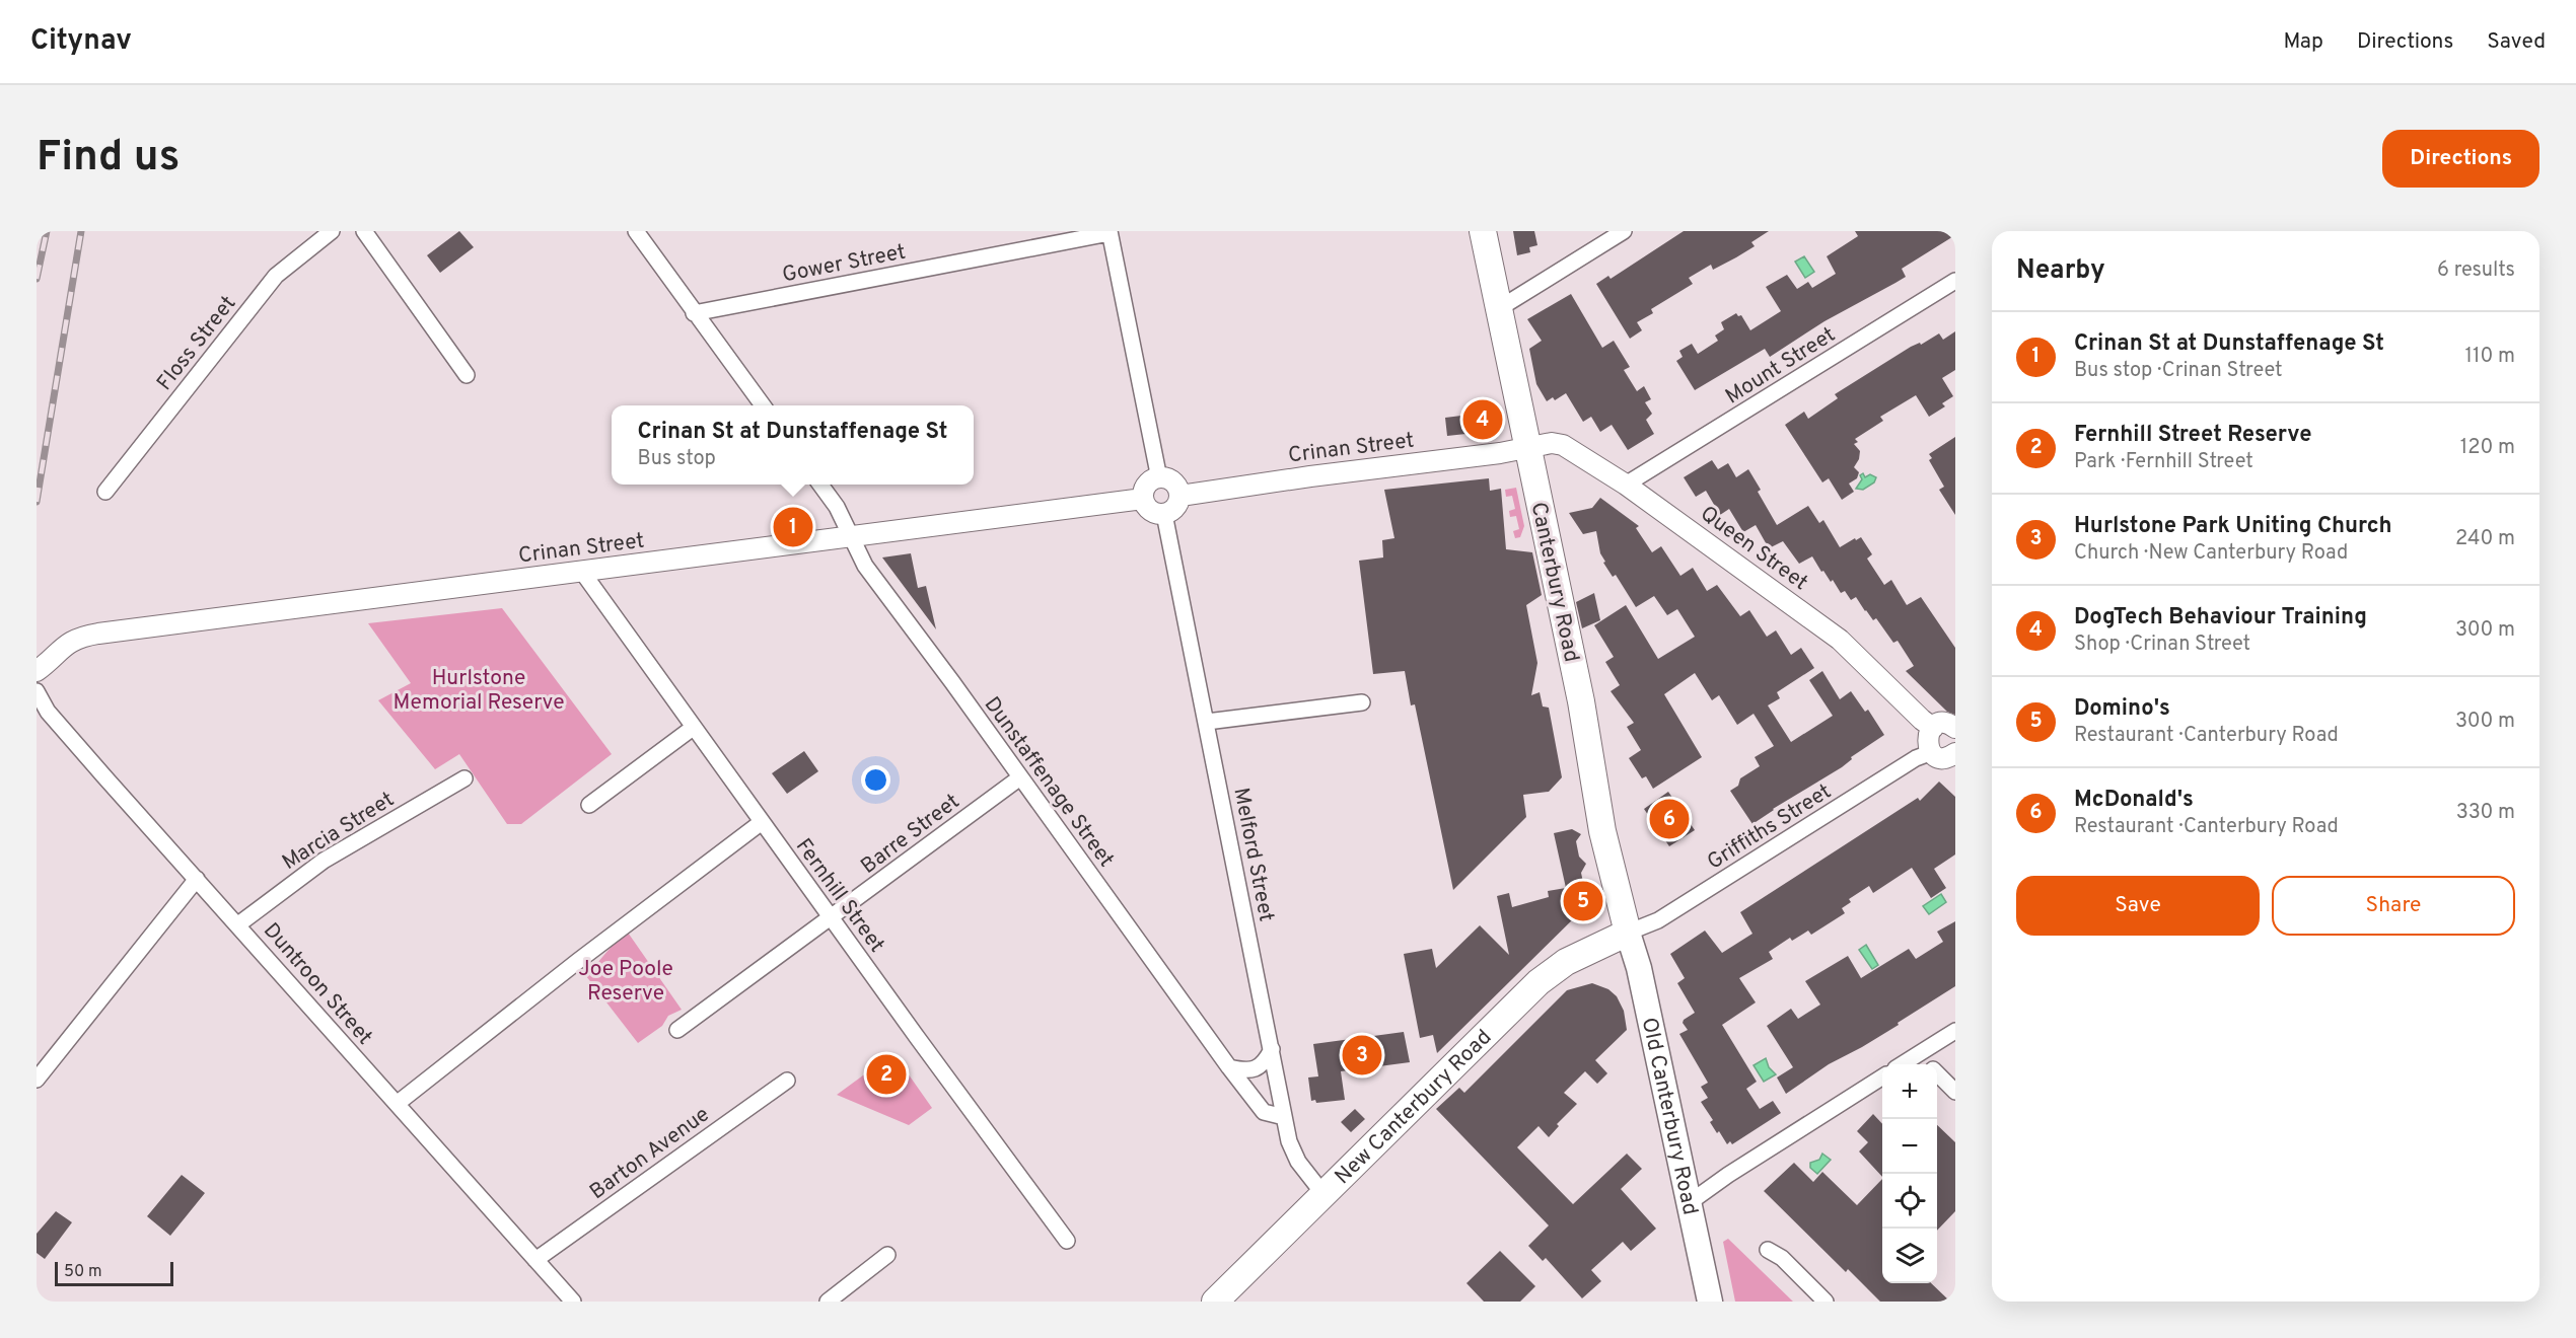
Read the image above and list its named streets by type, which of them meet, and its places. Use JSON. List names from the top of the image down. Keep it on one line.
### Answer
{"streets":{"highway":["Canterbury Road","New Canterbury Road"],"main road":["Old Canterbury Road"],"street":["Gower Street","Floss Street","Mount Street","Crinan Street","Queen Street","Dunstaffenage Street","Griffiths Street","Marcia Street","Barre Street","Melford Street","Fernhill Street","Duntroon Street","Barton Avenue"]},"crossings":[["Mount Street","Queen Street"],["Crinan Street","Queen Street"],["Crinan Street","Canterbury Road"],["Crinan Street","Dunstaffenage Street"],["Crinan Street","Melford Street"],["Crinan Street","Fernhill Street"],["Queen Street","Canterbury Road"],["Canterbury Road","Griffiths Street"],["Canterbury Road","New Canterbury Road"],["Canterbury Road","Old Canterbury Road"],["Dunstaffenage Street","Barre Street"],["Dunstaffenage Street","Melford Street"],["Griffiths Street","New Canterbury Road"],["Griffiths Street","Old Canterbury Road"],["Marcia Street","Duntroon Street"],["Barre Street","Fernhill Street"],["Melford Street","New Canterbury Road"],["Duntroon Street","Barton Avenue"],["New Canterbury Road","Old Canterbury Road"]],"parks":["Hurlstone Memorial Reserve","Joe Poole Reserve"],"scale_bar":"50 m","page":{"header":"Citynav","nav":["Map","Directions","Saved"],"buttons":["Directions",["Save","Share"]],"title":"Find us","heading":["Nearby","6 results"],"list":[{"mark":"1","name":"Crinan St at Dunstaffenage St","note":"Bus stop · Crinan Street","value":"110 m"},{"mark":"2","name":"Fernhill Street Reserve","note":"Park · Fernhill Street","value":"120 m"},{"mark":"3","name":"Hurlstone Park Uniting Church","note":"Church · New Canterbury Road","value":"240 m"},{"mark":"4","name":"DogTech Behaviour Training","note":"Shop · Crinan Street","value":"300 m"},{"mark":"5","name":"Domino's","note":"Restaurant · Canterbury Road","value":"300 m"},{"mark":"6","name":"McDonald's","note":"Restaurant · Canterbury Road","value":"330 m"}],"pins":["4","1","6","5","3","2"],"popup":["Crinan St at Dunstaffenage St","Bus stop"],"map_buttons":["+","−"],"scale":"50 m"}}
